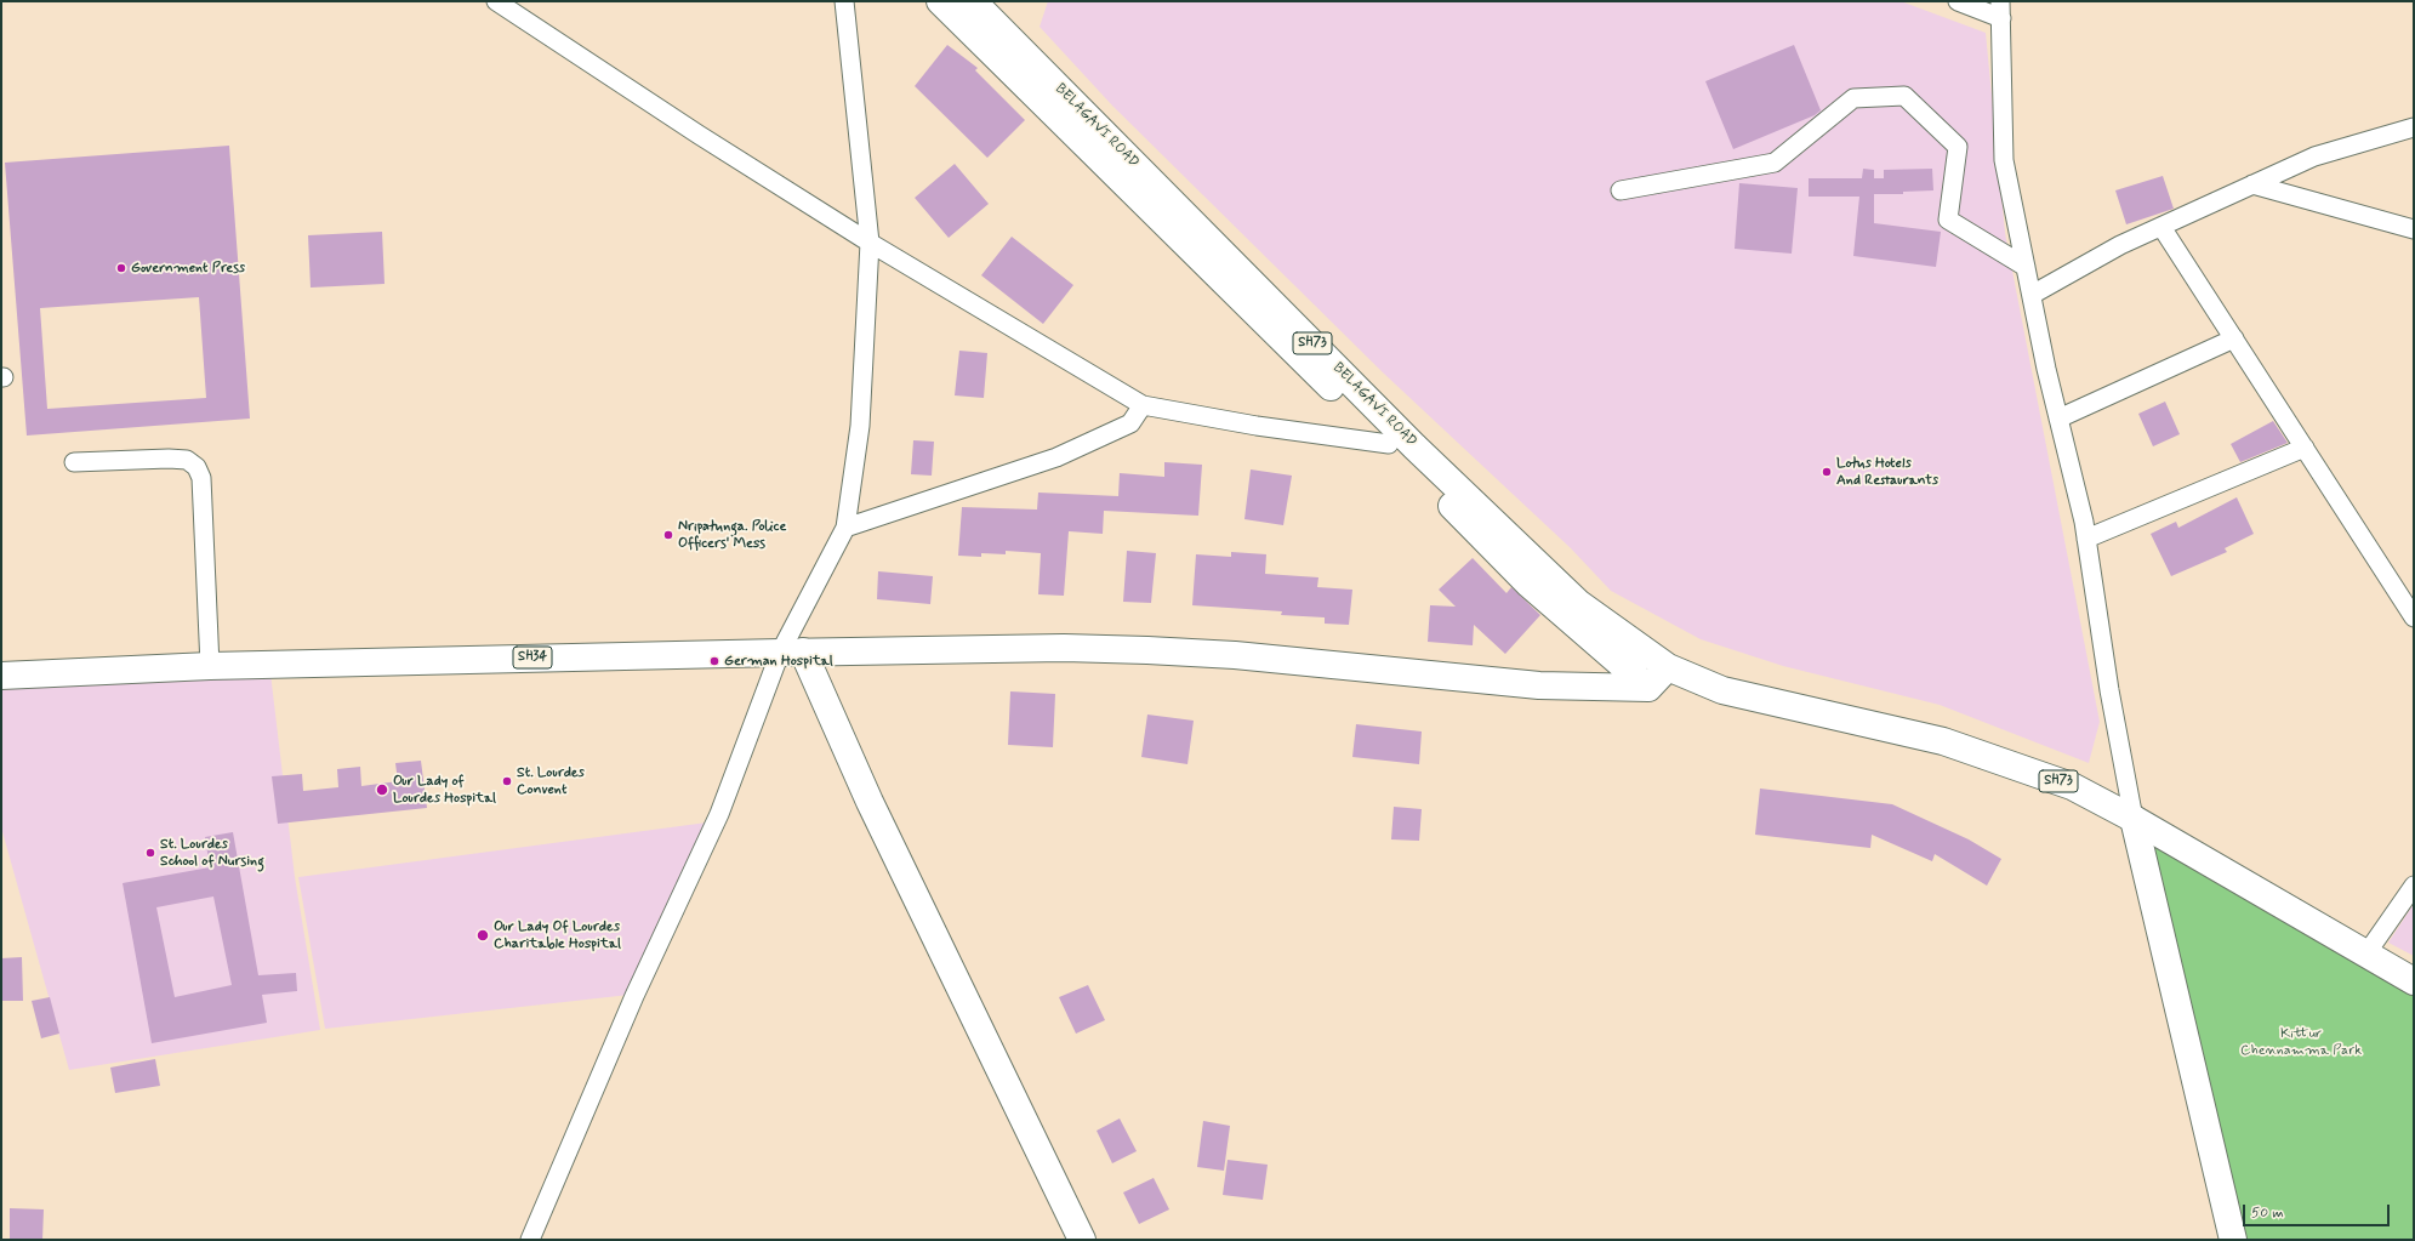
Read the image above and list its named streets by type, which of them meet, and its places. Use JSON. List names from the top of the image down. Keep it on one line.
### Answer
{"streets":{"main road":["BELAGAVI ROAD","SH73","SH34"]},"crossings":[["BELAGAVI ROAD","SH73"]],"parks":["Kittur Chennamma Park"],"places":["Government Press","Lotus Hotels And Restaurants","Nripatunga. Police Officers' Mess","German Hospital","St. Lourdes Convent","Our Lady of Lourdes Hospital","St. Lourdes School of Nursing","Our Lady Of Lourdes Charitable Hospital"],"scale_bar":"50 m"}
